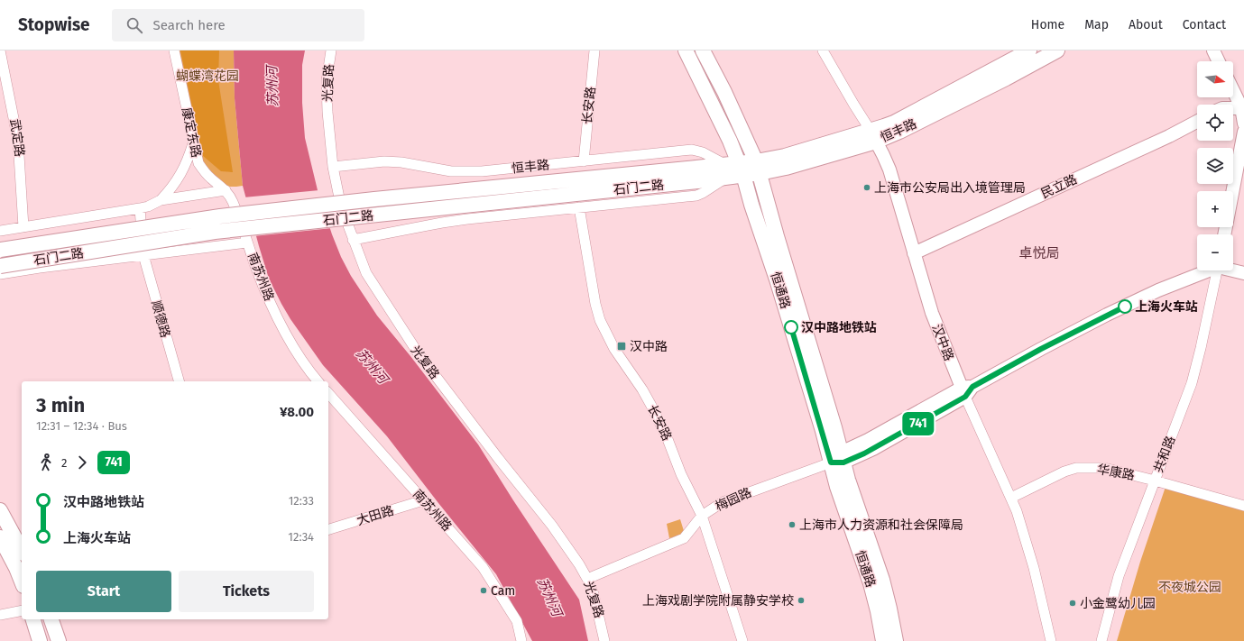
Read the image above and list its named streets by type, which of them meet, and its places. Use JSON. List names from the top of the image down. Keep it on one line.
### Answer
{"streets":{"main road":["恒丰路","石门二路","恒通路"],"street":["光复路","长安路","康定东路","武定路","民立路","南苏州路","顺德路","汉中路","共和路","华康路","梅园路","大田路"]},"crossings":[["光复路","恒丰路"],["光复路","梅园路"],["长安路","恒丰路"],["长安路","梅园路"],["恒丰路","石门二路"],["恒丰路","恒通路"],["恒丰路","汉中路"],["康定东路","石门二路"],["康定东路","南苏州路"],["民立路","汉中路"],["石门二路","南苏州路"],["石门二路","顺德路"],["南苏州路","大田路"],["恒通路","梅园路"],["汉中路","华康路"],["汉中路","梅园路"],["共和路","华康路"]],"districts":["卓悦局"],"water":["苏州河"],"parks":["蝴蝶湾花园","不夜城公园"],"places":{"other":["上海市公安局出入境管理局","上海火车站","汉中路地铁站","上海市人力资源和社会保障局","Cam","上海戏剧学院附属静安学校","小金鹭幼儿园"],"transit":["汉中路"]},"lines":["bus line 741"],"north":"right","page":{"header":"Stopwise","search":"Search here","nav":["Home","Map","About","Contact"],"on_map":"741","map_buttons":["+","−"],"heading":["3 min","12:31 – 12:34 · Bus","¥8.00"],"legs":["2","741"],"list":[{"name":"汉中路地铁站","value":"12:33"},{"name":"上海火车站","value":"12:34"}],"buttons":["Start","Tickets"]}}
